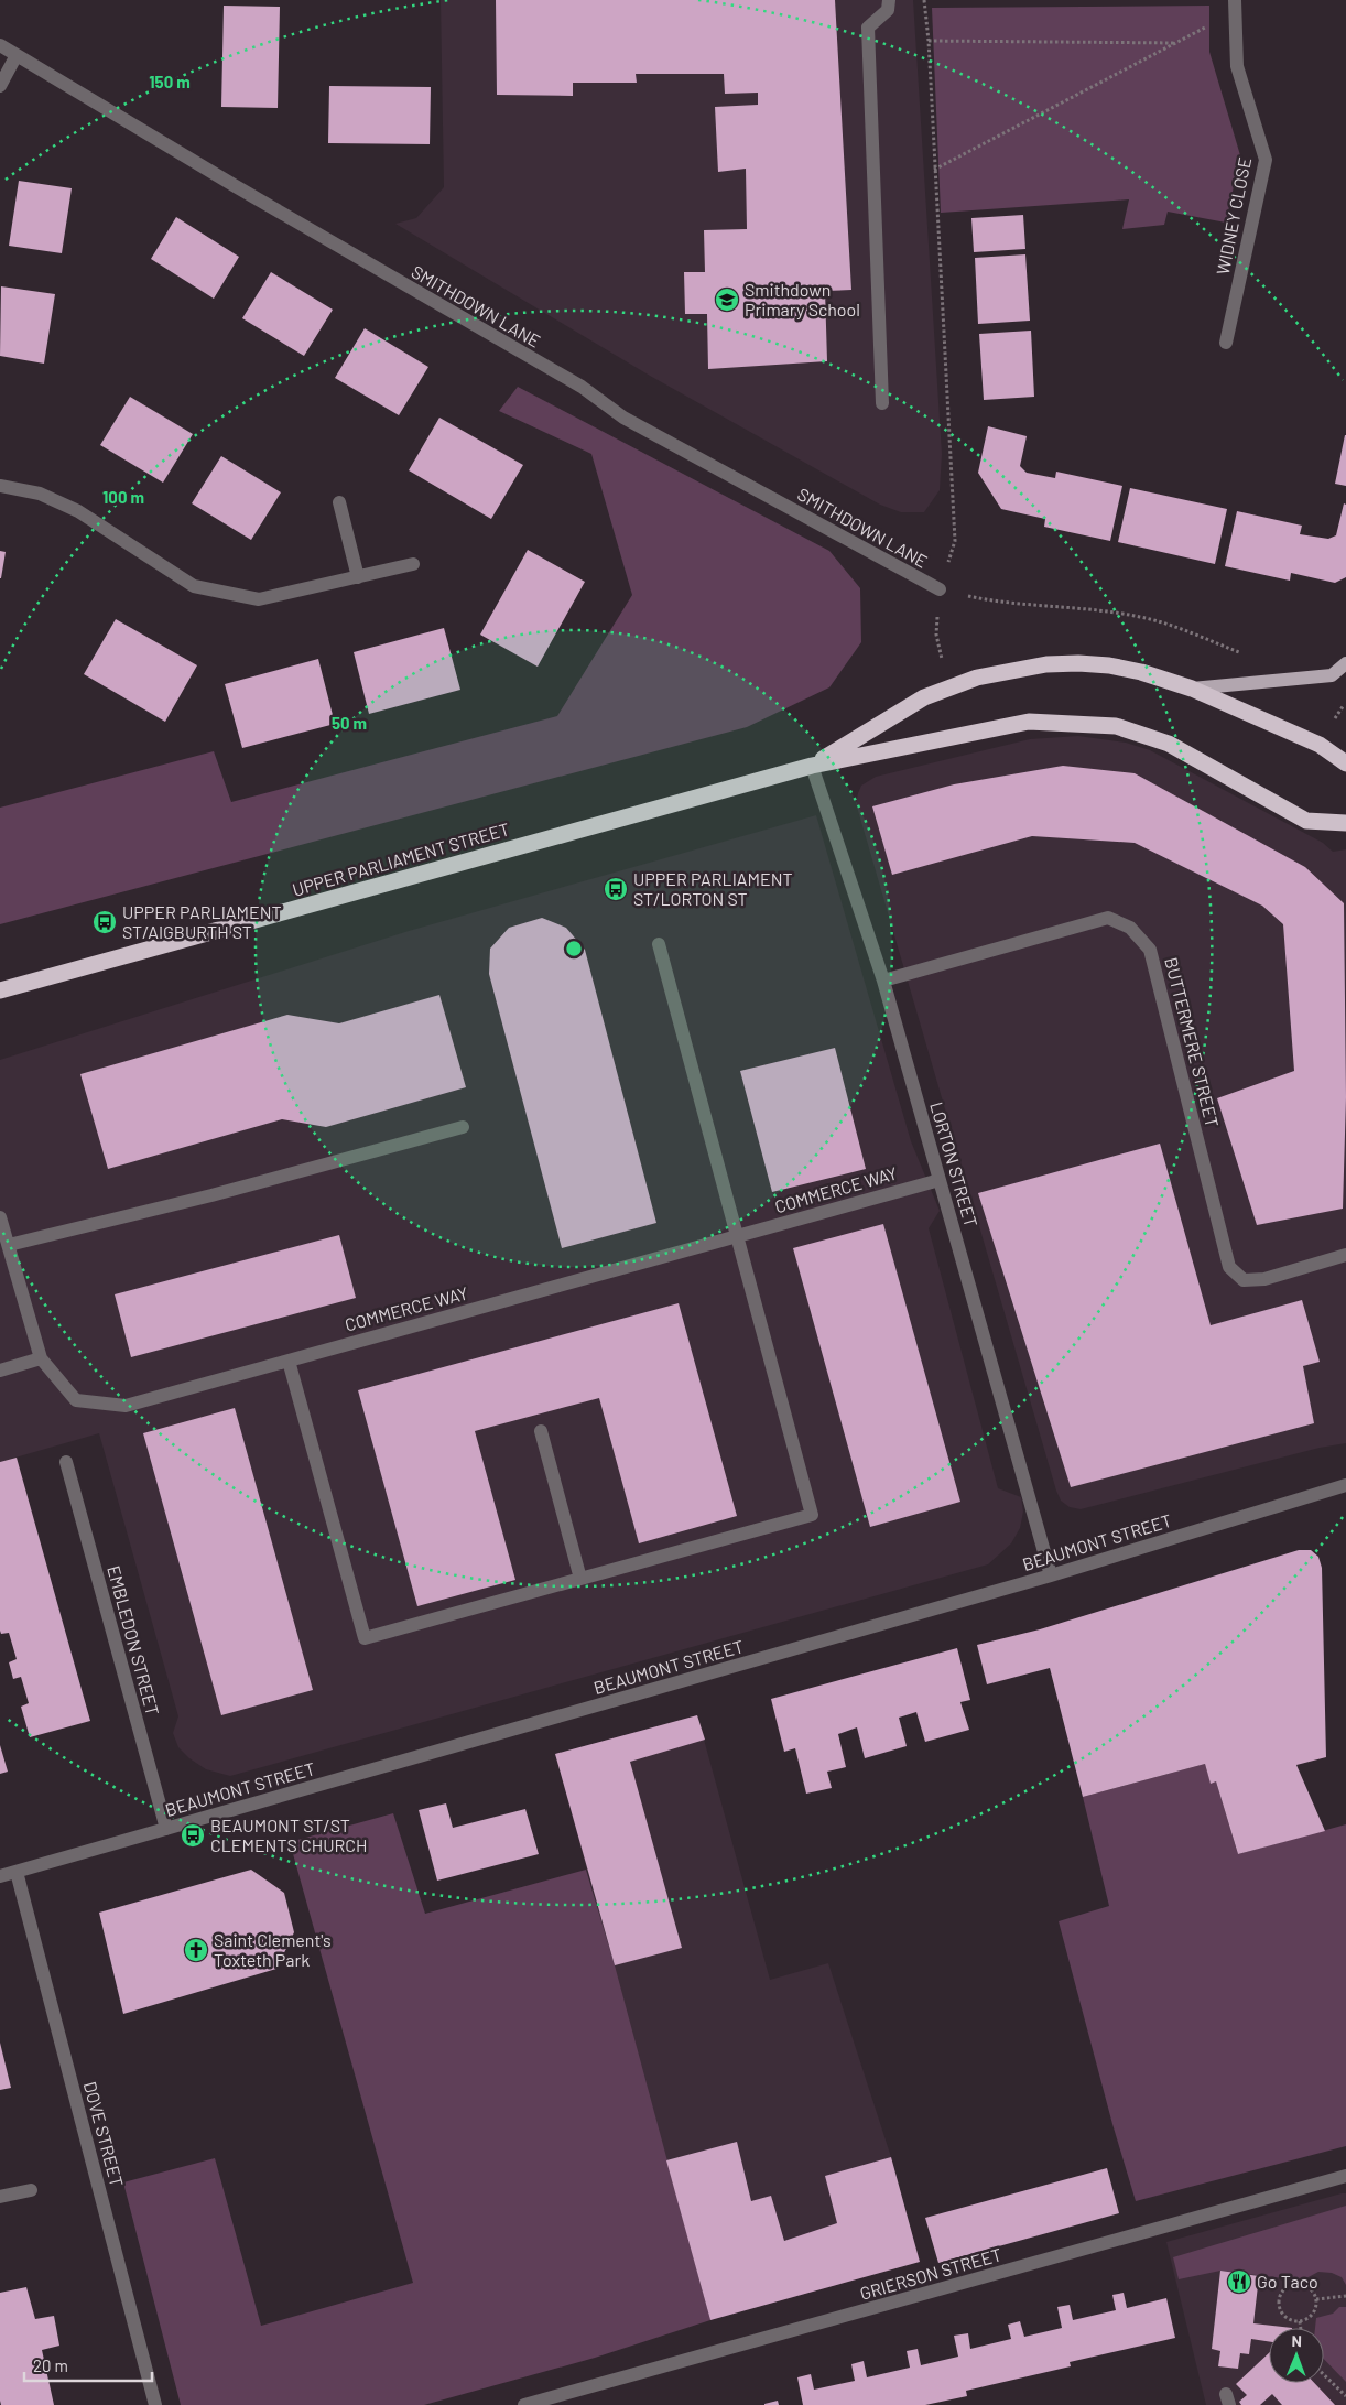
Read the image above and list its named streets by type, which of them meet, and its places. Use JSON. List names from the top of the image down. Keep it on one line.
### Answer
{"streets":{"highway":["UPPER PARLIAMENT STREET"],"street":["WIDNEY CLOSE","SMITHDOWN LANE","BUTTERMERE STREET","LORTON STREET","COMMERCE WAY","BEAUMONT STREET","EMBLEDON STREET","DOVE STREET","GRIERSON STREET"]},"crossings":[["UPPER PARLIAMENT STREET","LORTON STREET"],["BUTTERMERE STREET","LORTON STREET"],["LORTON STREET","COMMERCE WAY"],["LORTON STREET","BEAUMONT STREET"],["BEAUMONT STREET","EMBLEDON STREET"],["BEAUMONT STREET","DOVE STREET"]],"places":{"school or university":["Smithdown Primary School"],"bus stop":["UPPER PARLIAMENT ST/LORTON ST","UPPER PARLIAMENT ST/AIGBURTH ST","BEAUMONT ST/ST CLEMENTS CHURCH"],"church":["Saint Clement's Toxteth Park"],"restaurant":["Go Taco"]},"scale_bar":"20 m","north":"top","rings":["150 m","100 m","50 m"]}
